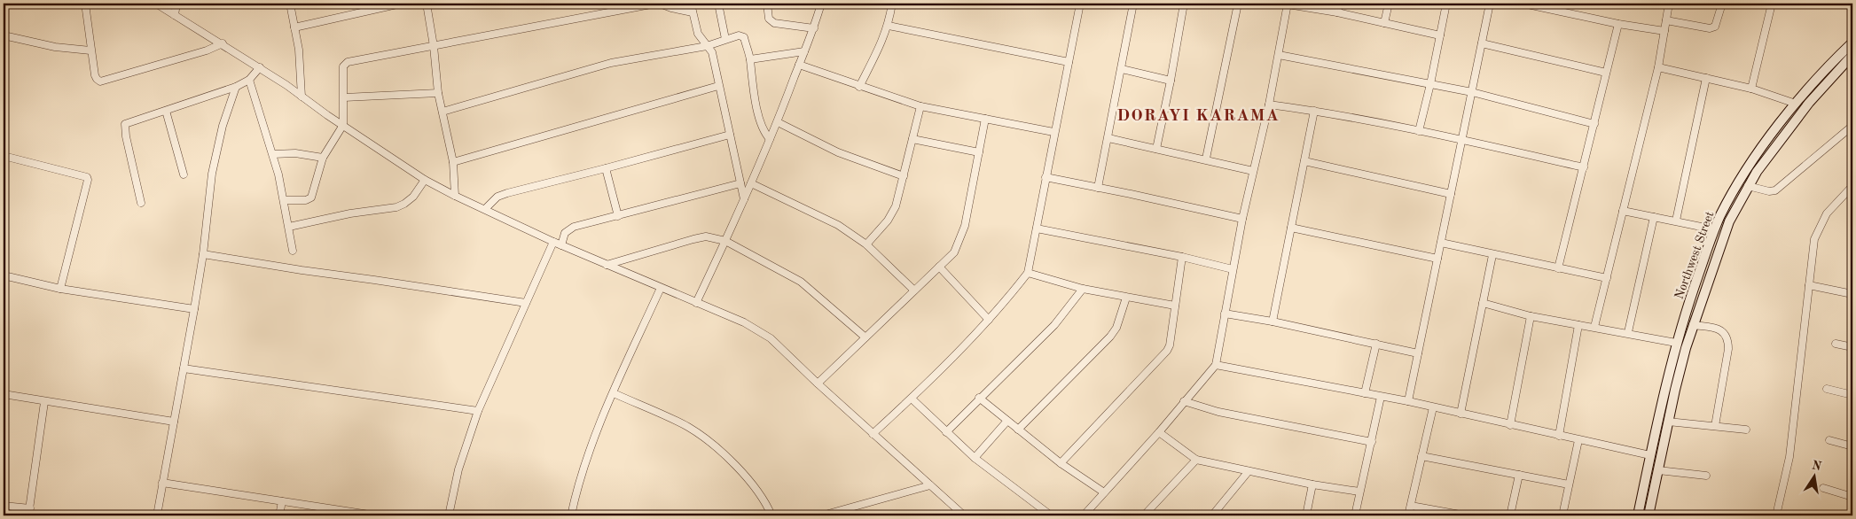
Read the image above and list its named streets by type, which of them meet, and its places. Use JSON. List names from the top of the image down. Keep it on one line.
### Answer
{"streets":{"main road":["Northwest Street"]},"districts":["DORAYI KARAMA"],"north":"top"}
